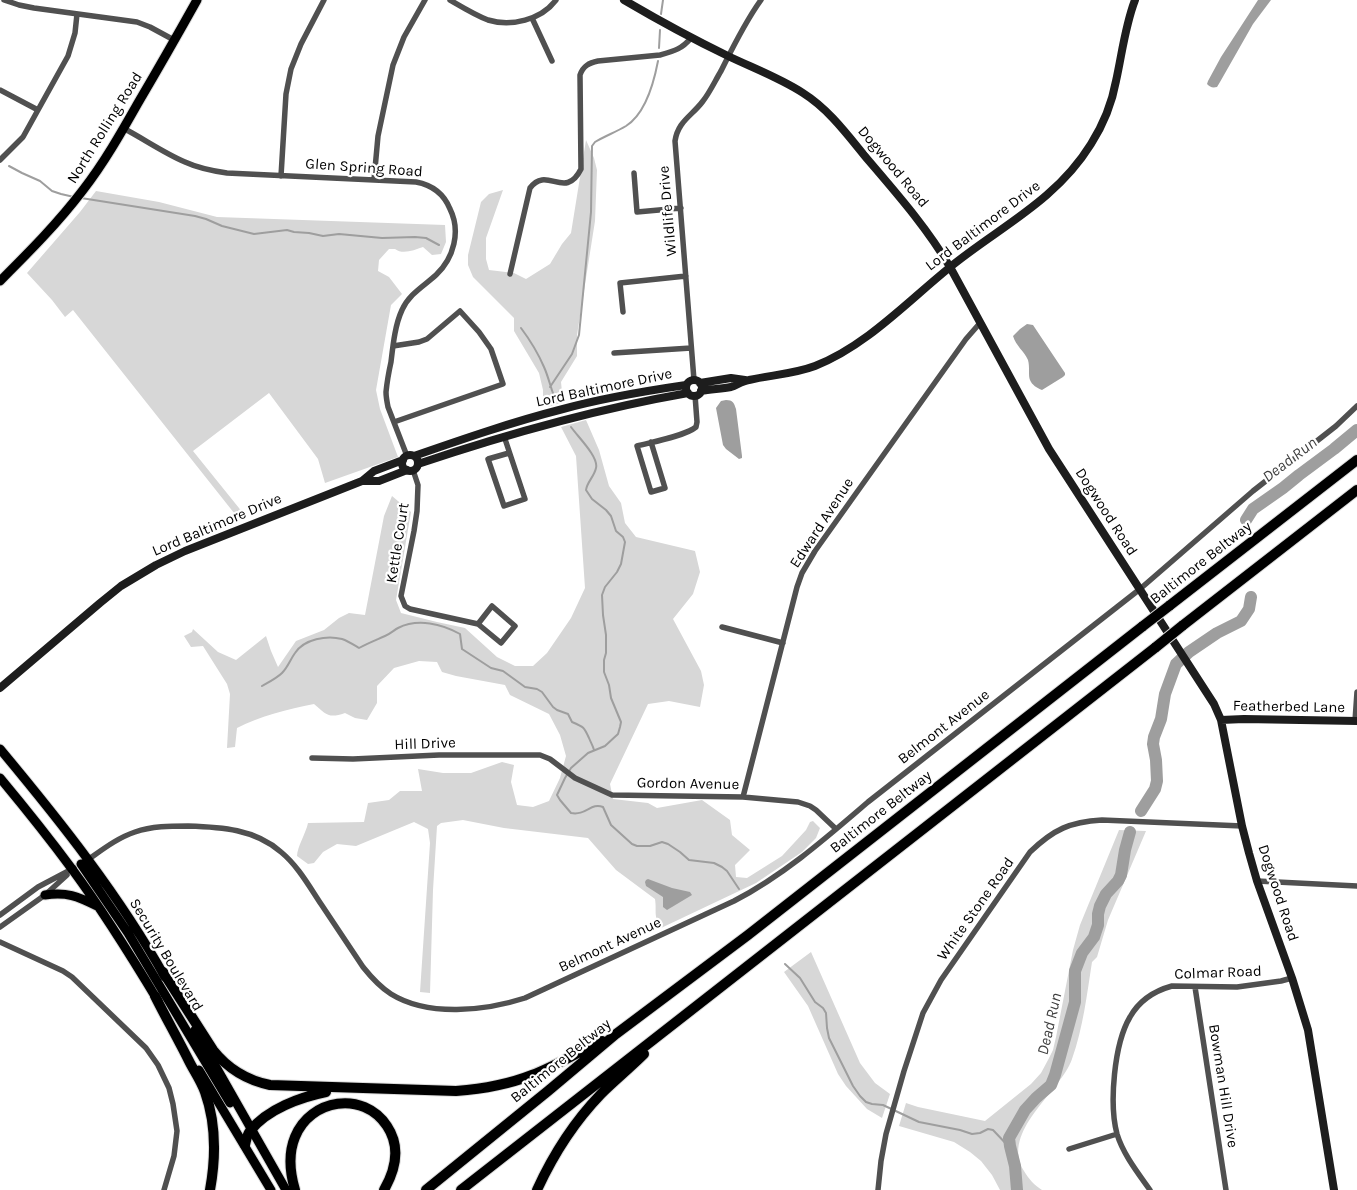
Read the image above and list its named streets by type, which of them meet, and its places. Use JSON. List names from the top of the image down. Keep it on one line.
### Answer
{"streets":{"highway":["Baltimore Beltway"],"main road":["North Rolling Road","Dogwood Road","Lord Baltimore Drive","Featherbed Lane","Security Boulevard"],"street":["Glen Spring Road","Wildlife Drive","Edward Avenue","Kettle Court","Belmont Avenue","Hill Drive","Gordon Avenue","White Stone Road","Colmar Road","Bowman Hill Drive"]},"crossings":[["North Rolling Road","Glen Spring Road"],["Dogwood Road","Wildlife Drive"],["Dogwood Road","Lord Baltimore Drive"],["Dogwood Road","Edward Avenue"],["Dogwood Road","Featherbed Lane"],["Dogwood Road","Belmont Avenue"],["Dogwood Road","White Stone Road"],["Dogwood Road","Colmar Road"],["Glen Spring Road","Lord Baltimore Drive"],["Wildlife Drive","Lord Baltimore Drive"],["Lord Baltimore Drive","Kettle Court"],["Edward Avenue","Gordon Avenue"],["Belmont Avenue","Gordon Avenue"],["Belmont Avenue","Security Boulevard"],["Hill Drive","Gordon Avenue"],["Colmar Road","Bowman Hill Drive"]],"water":["Dead Run"]}
